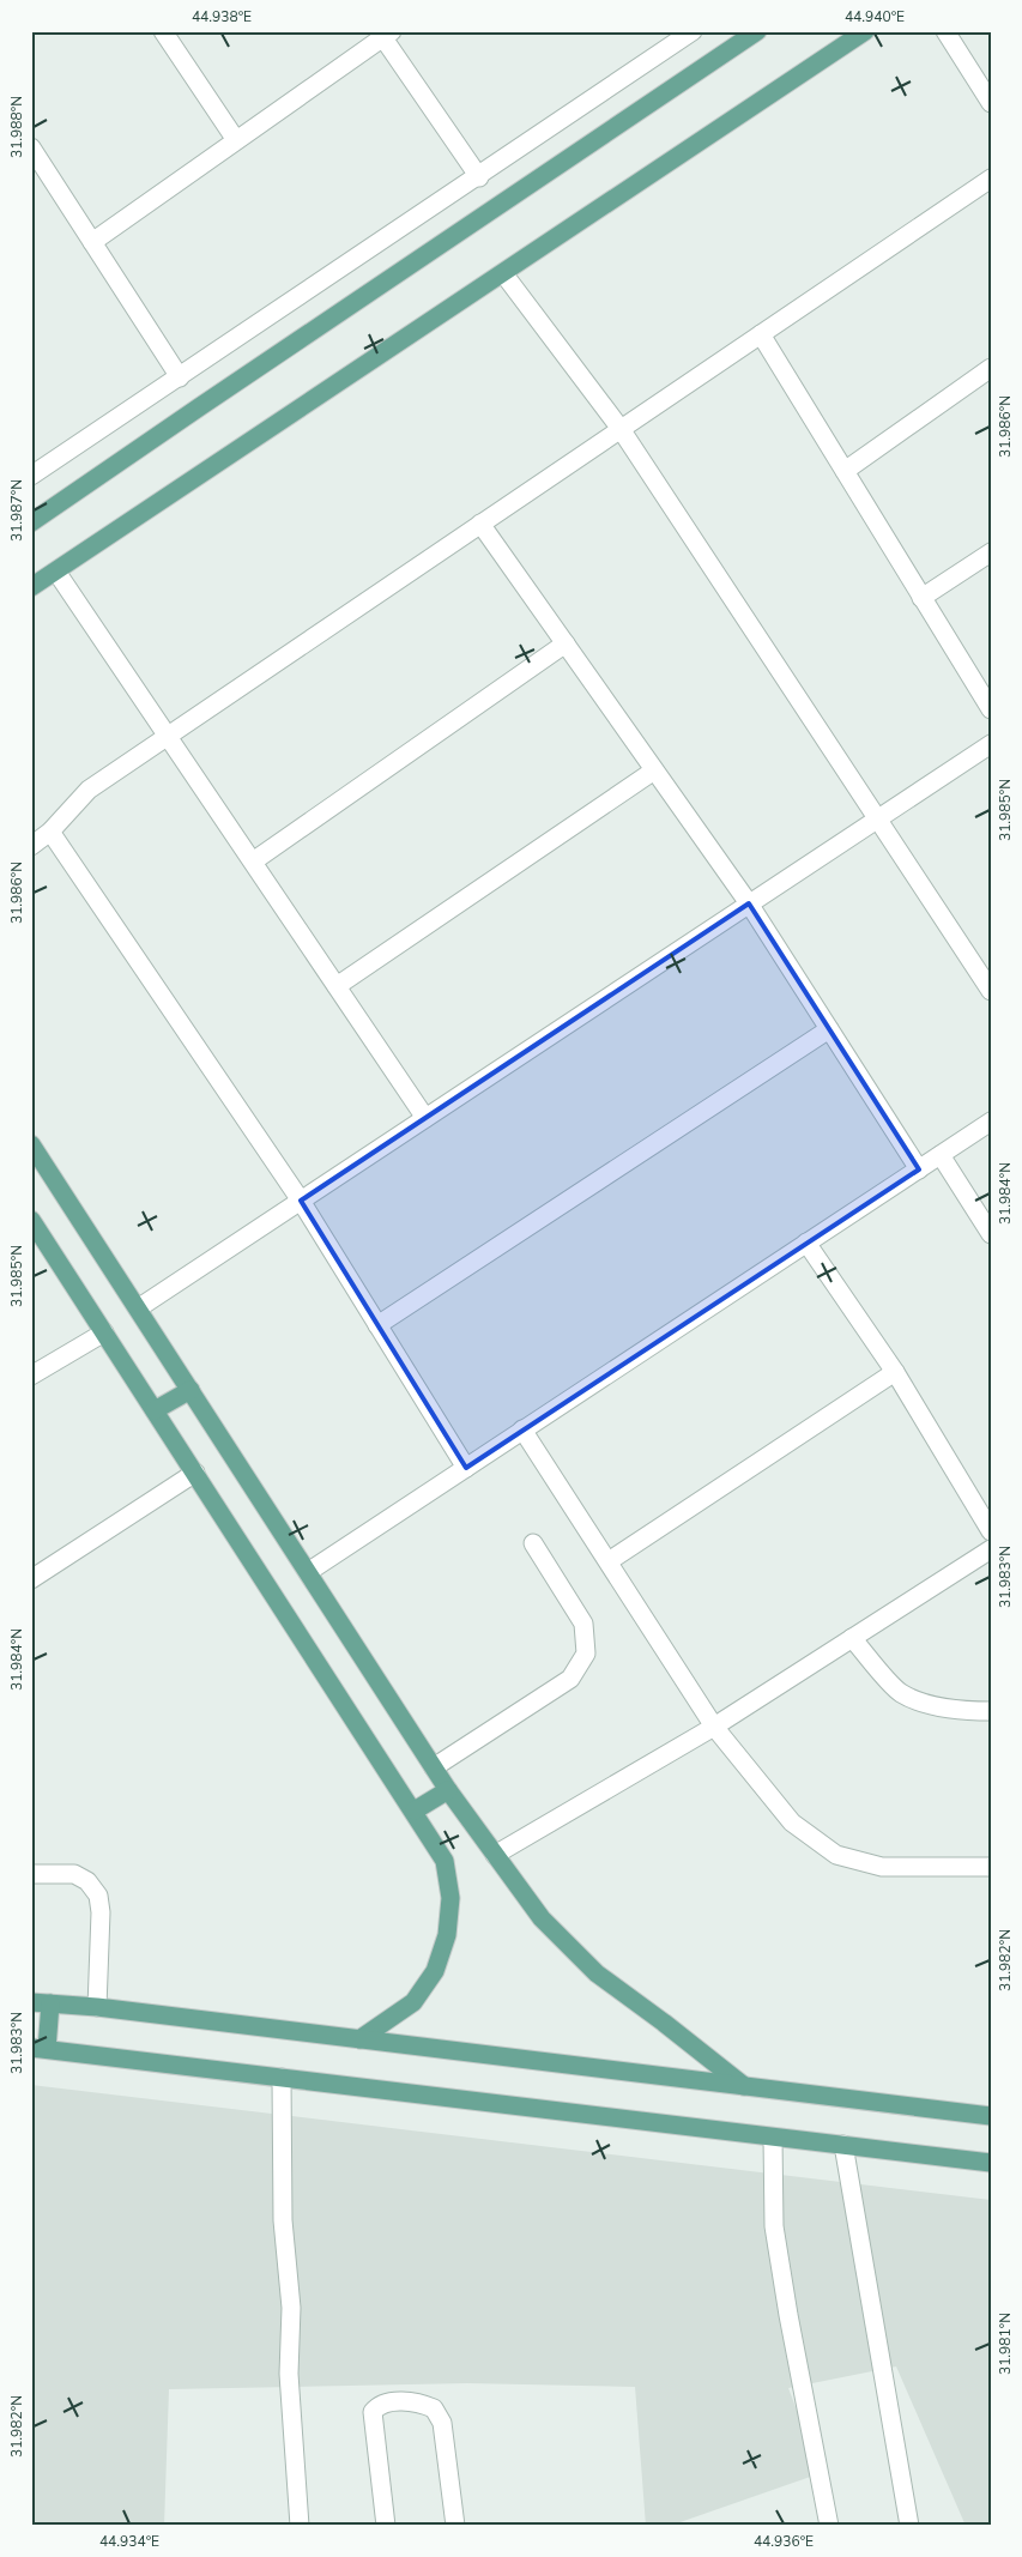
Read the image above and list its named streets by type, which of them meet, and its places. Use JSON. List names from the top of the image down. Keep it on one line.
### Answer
{"coordinates":["44.938°E","44.940°E","31.988°N","31.986°N","31.987°N","31.985°N","31.984°N","31.983°N","31.982°N","31.981°N","44.934°E","44.936°E"]}
